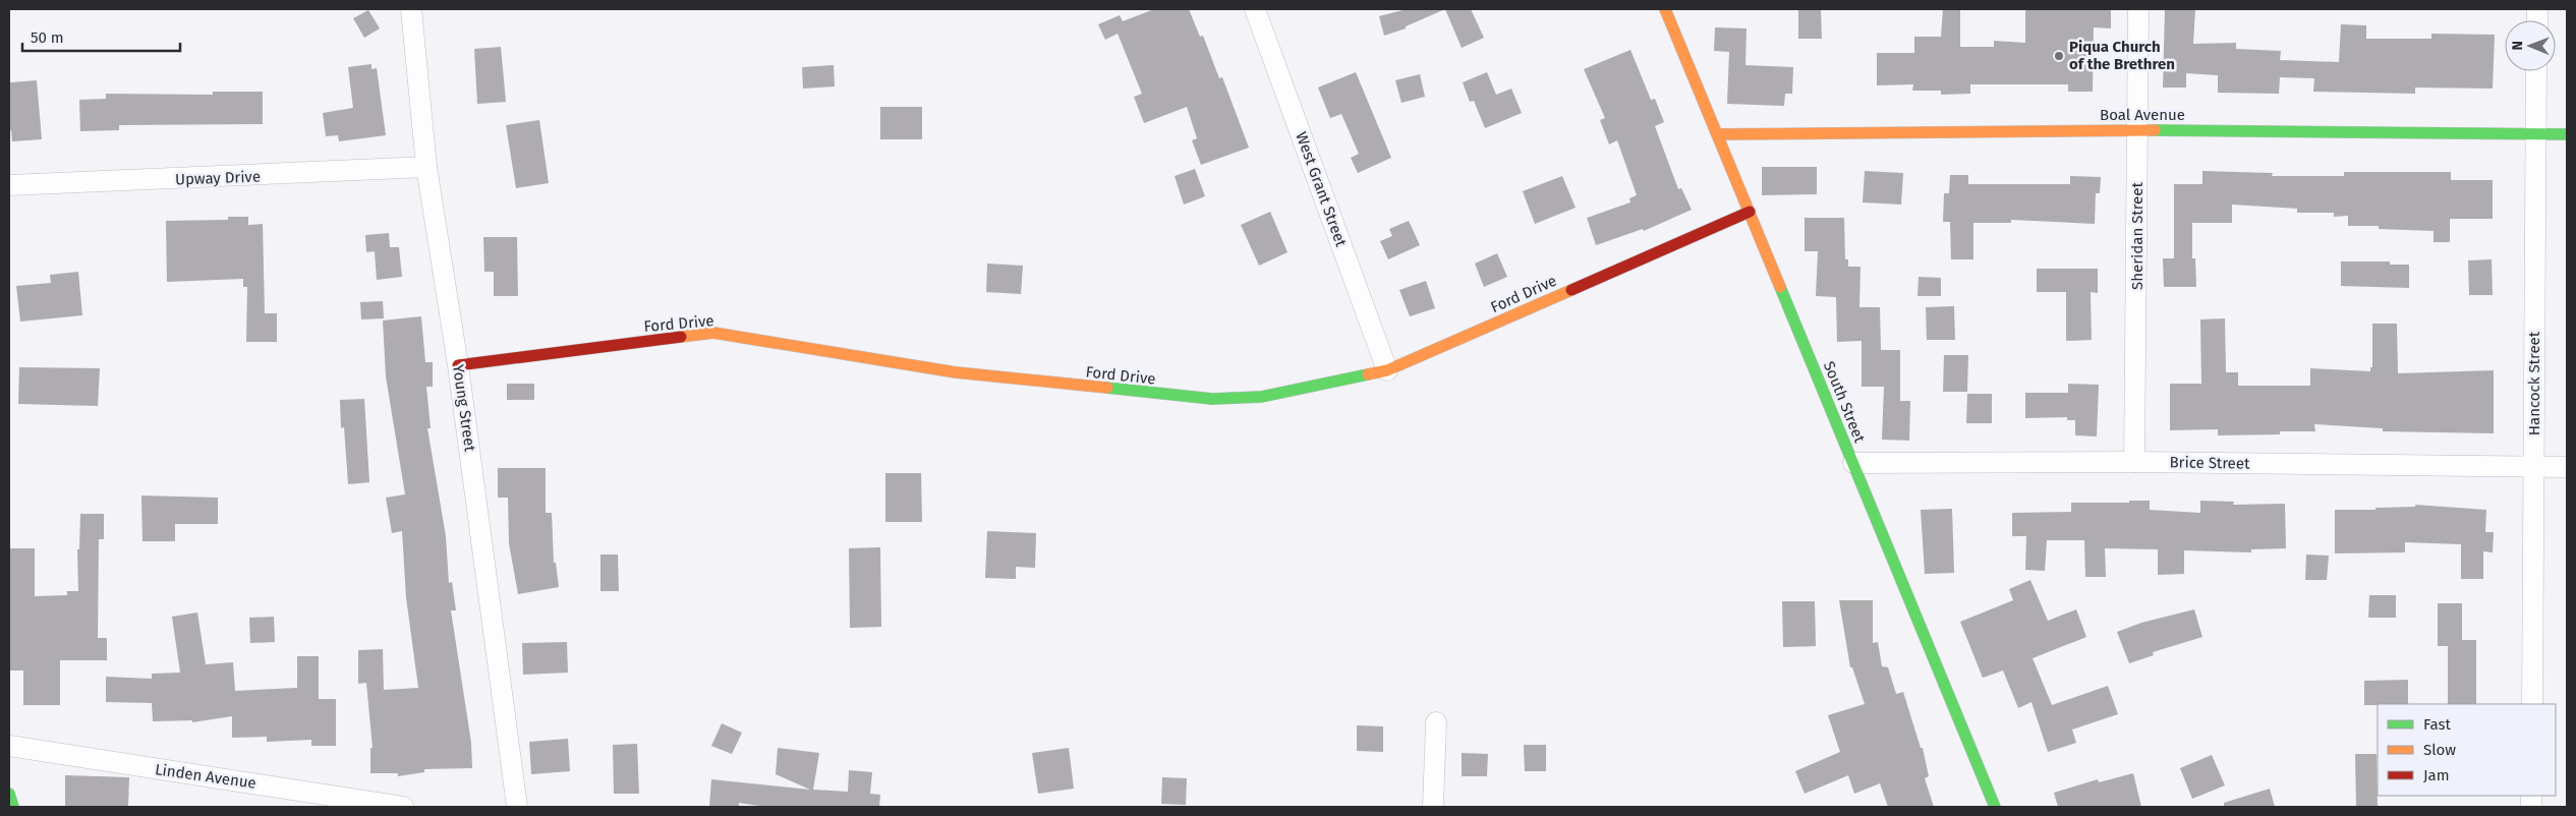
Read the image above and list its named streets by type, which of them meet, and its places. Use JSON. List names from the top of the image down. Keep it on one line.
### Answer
{"streets":{"street":["Boal Avenue","Upway Drive","West Grant Street","Sheridan Street","Ford Drive","Hancock Street","South Street","Young Street","Brice Street","Linden Avenue"]},"crossings":[["Boal Avenue","Sheridan Street"],["Boal Avenue","Hancock Street"],["Boal Avenue","South Street"],["Upway Drive","Young Street"],["West Grant Street","Ford Drive"],["Sheridan Street","Brice Street"],["Ford Drive","South Street"],["Ford Drive","Young Street"],["Hancock Street","Brice Street"],["South Street","Brice Street"]],"places":["Piqua Church of the Brethren"],"legend":["Fast","Slow","Jam"],"scale_bar":"50 m","north":"left"}
